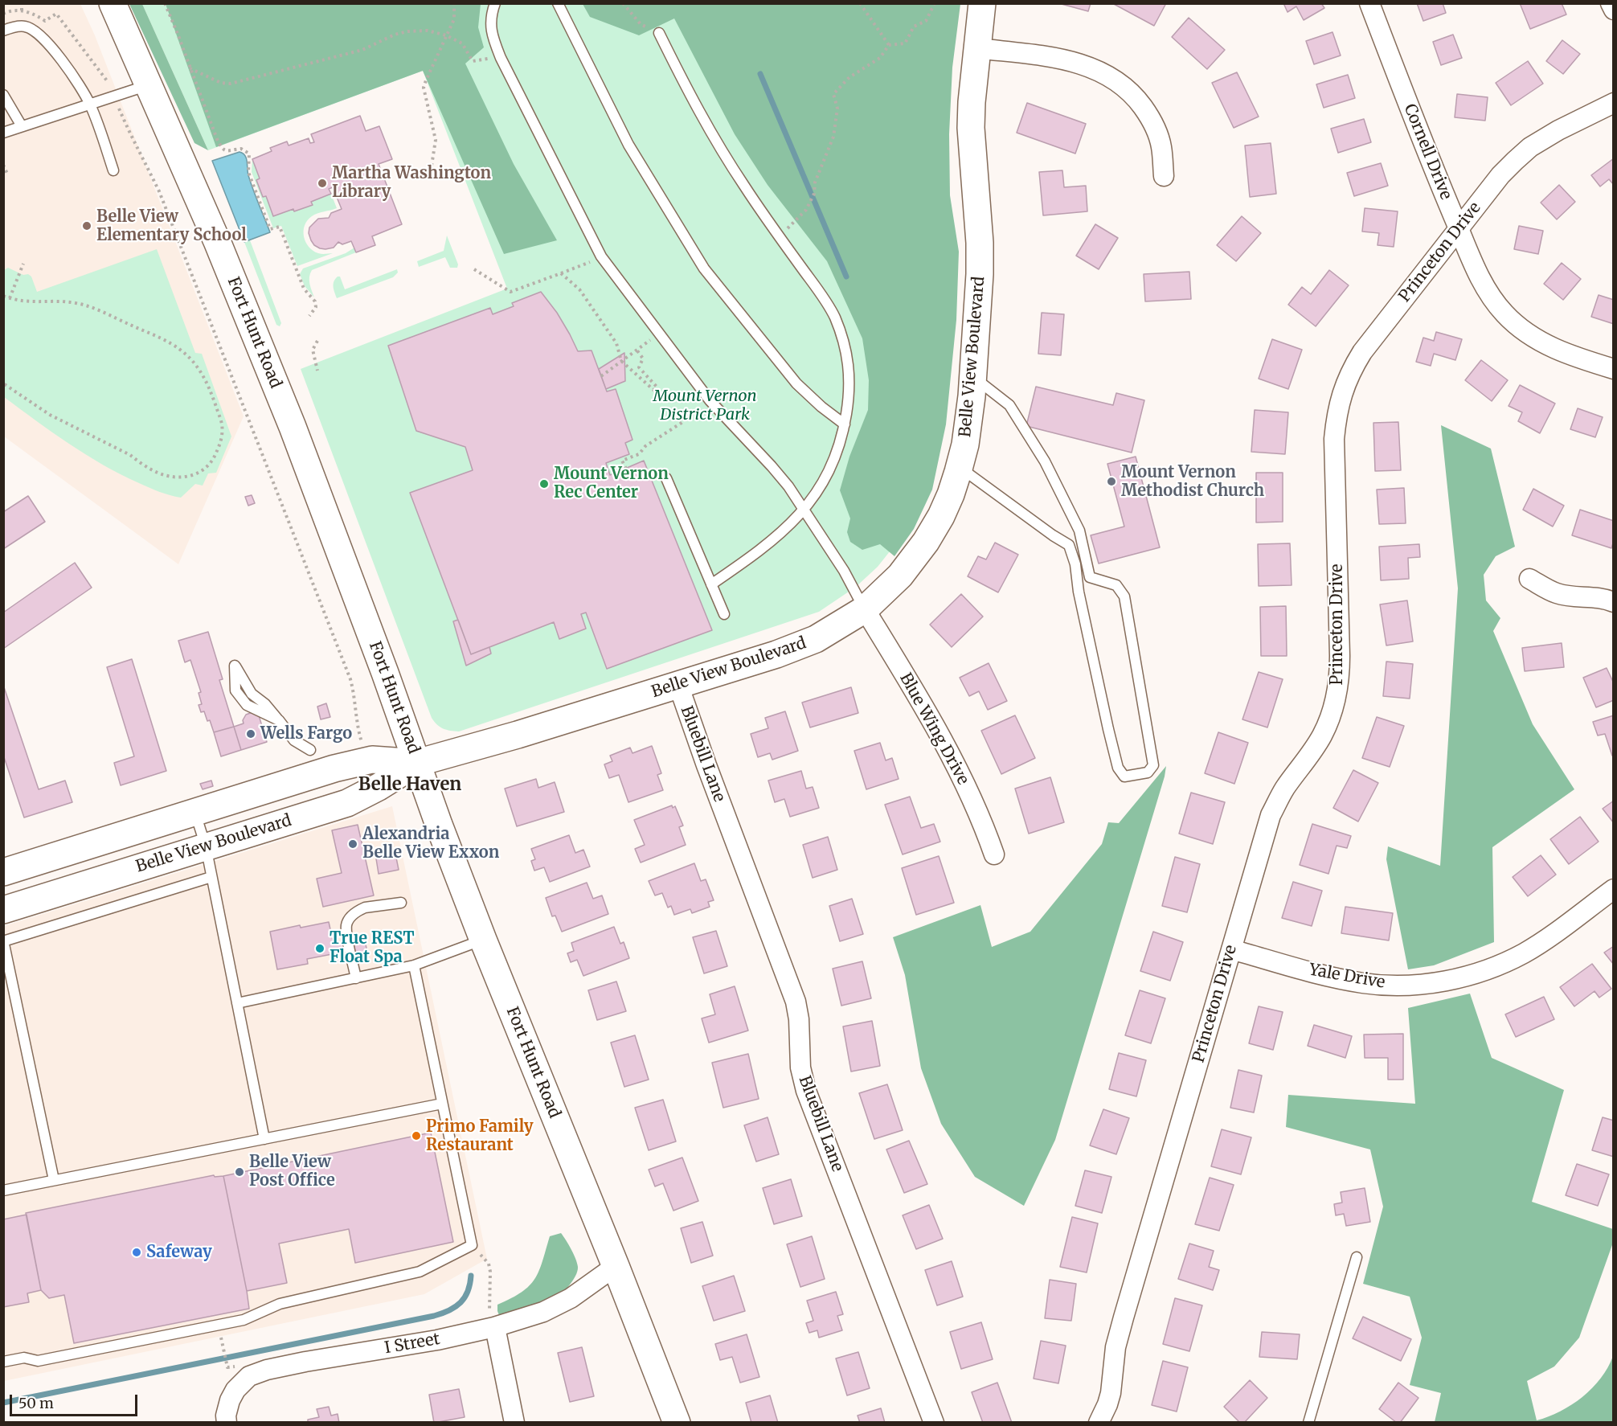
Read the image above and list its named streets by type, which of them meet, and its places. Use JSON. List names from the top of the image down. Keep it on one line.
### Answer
{"streets":{"main road":["Fort Hunt Road","Belle View Boulevard"],"street":["Cornell Drive","Princeton Drive","Blue Wing Drive","Bluebill Lane","Yale Drive","I Street"]},"crossings":[["Cornell Drive","Princeton Drive"],["Princeton Drive","Yale Drive"],["Fort Hunt Road","Belle View Boulevard"],["Fort Hunt Road","I Street"],["Belle View Boulevard","Blue Wing Drive"],["Belle View Boulevard","Bluebill Lane"]],"districts":["Belle Haven"],"parks":["Mount Vernon District Park"],"places":["Martha Washington Library","Belle View Elementary School","Mount Vernon Methodist Church","Mount Vernon Rec Center","Wells Fargo","Alexandria Belle View Exxon","True REST Float Spa","Primo Family Restaurant","Belle View Post Office","Safeway"],"scale_bar":"50 m"}
